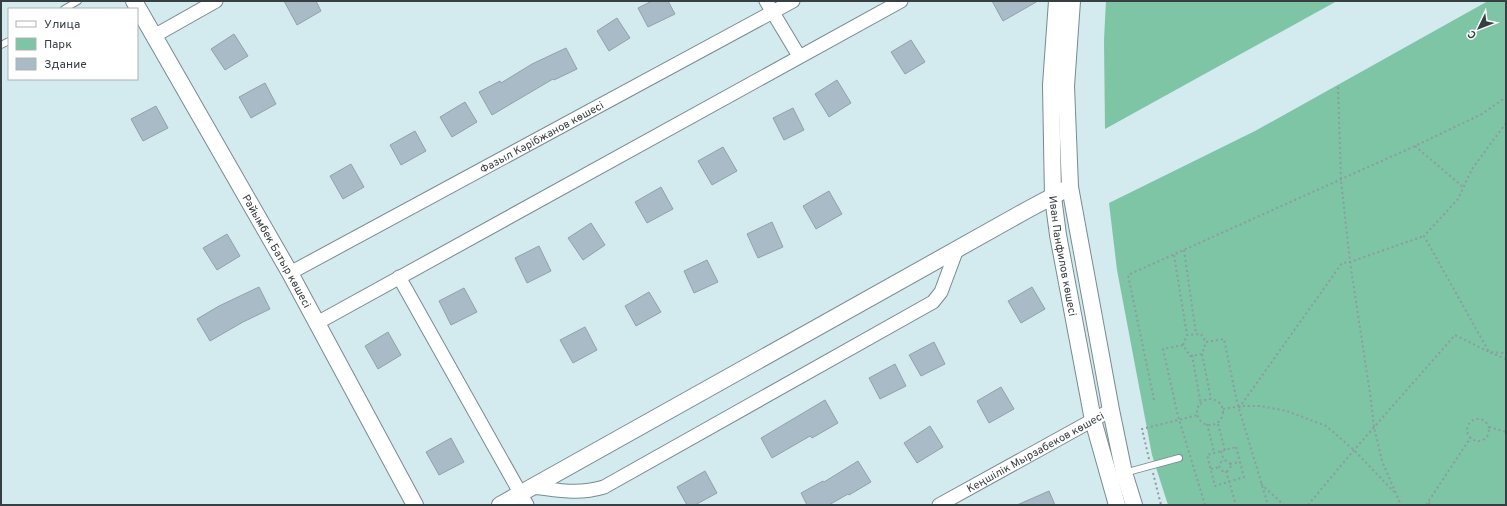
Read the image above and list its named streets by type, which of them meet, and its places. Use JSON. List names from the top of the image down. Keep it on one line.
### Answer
{"streets":{"street":["Фазыл Кәрібжанов көшесі","Райымбек Батыр көшесі","Иван Панфилов көшесі","Кеңшілік Мырзабеков көшесі"]},"crossings":[["Фазыл Кәрібжанов көшесі","Райымбек Батыр көшесі"],["Иван Панфилов көшесі","Кеңшілік Мырзабеков көшесі"]],"legend":["Улица","Парк","Здание"],"north":"bottom left"}
